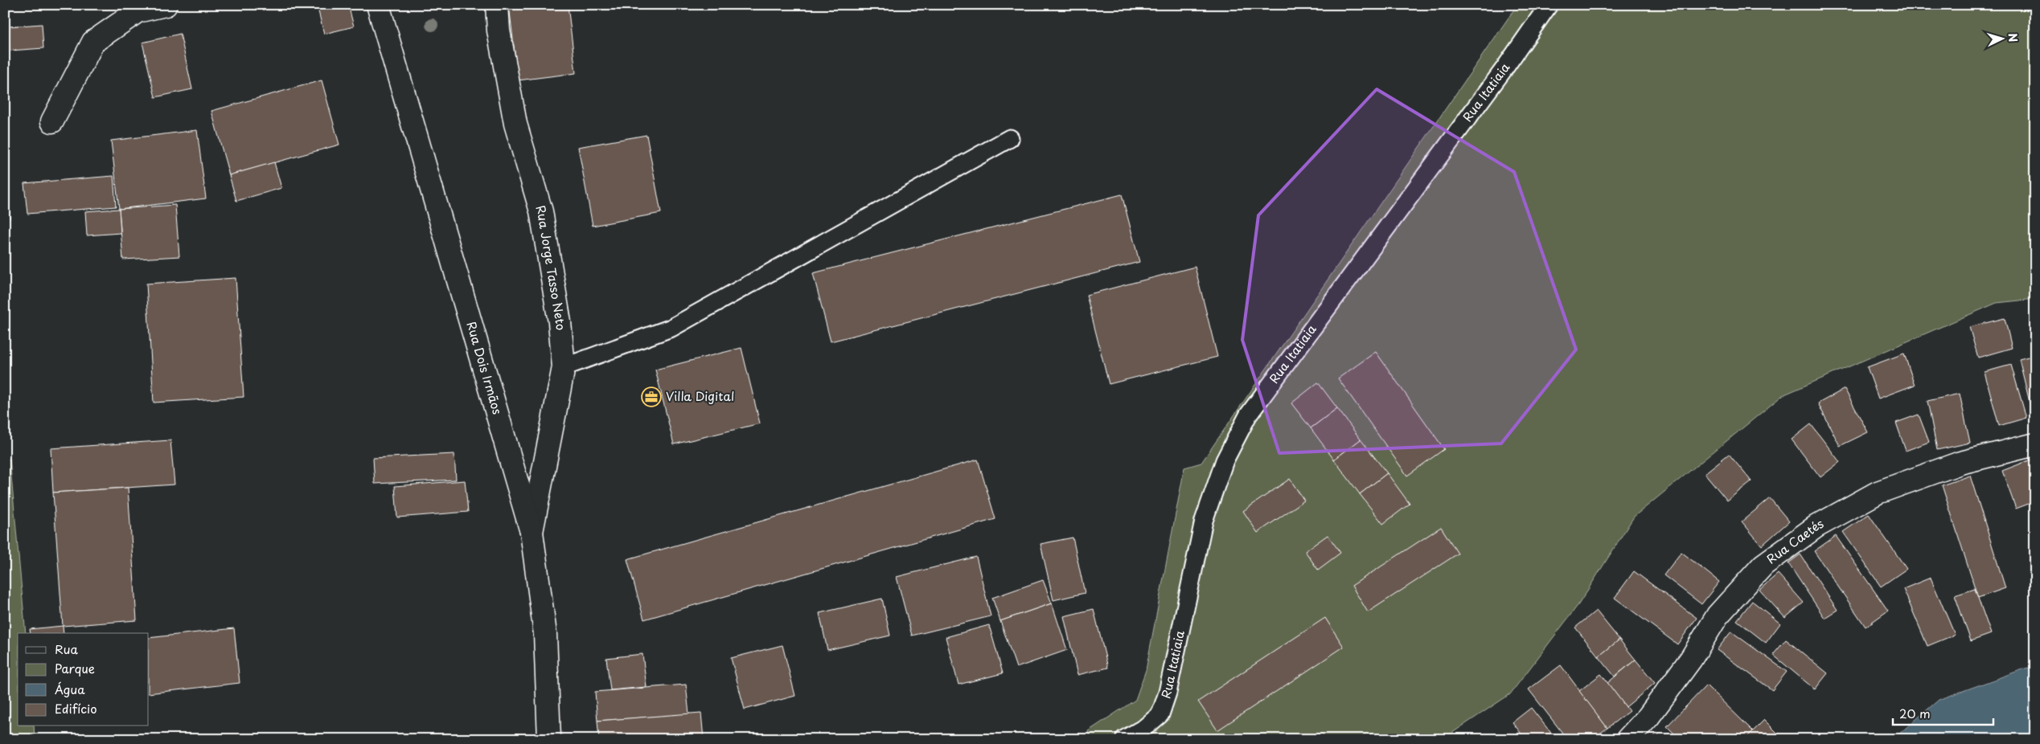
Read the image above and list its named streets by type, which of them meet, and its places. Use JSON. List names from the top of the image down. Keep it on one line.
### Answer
{"streets":{"street":["Rua Jorge Tasso Neto","Rua Dois Irmãos","Rua Caetés"],"lane":["Rua Itatiaia"]},"crossings":[["Rua Jorge Tasso Neto","Rua Dois Irmãos"]],"places":{"office":["Villa Digital"]},"legend":["Rua","Parque","Água","Edifício"],"scale_bar":"20 m","north":"right"}
